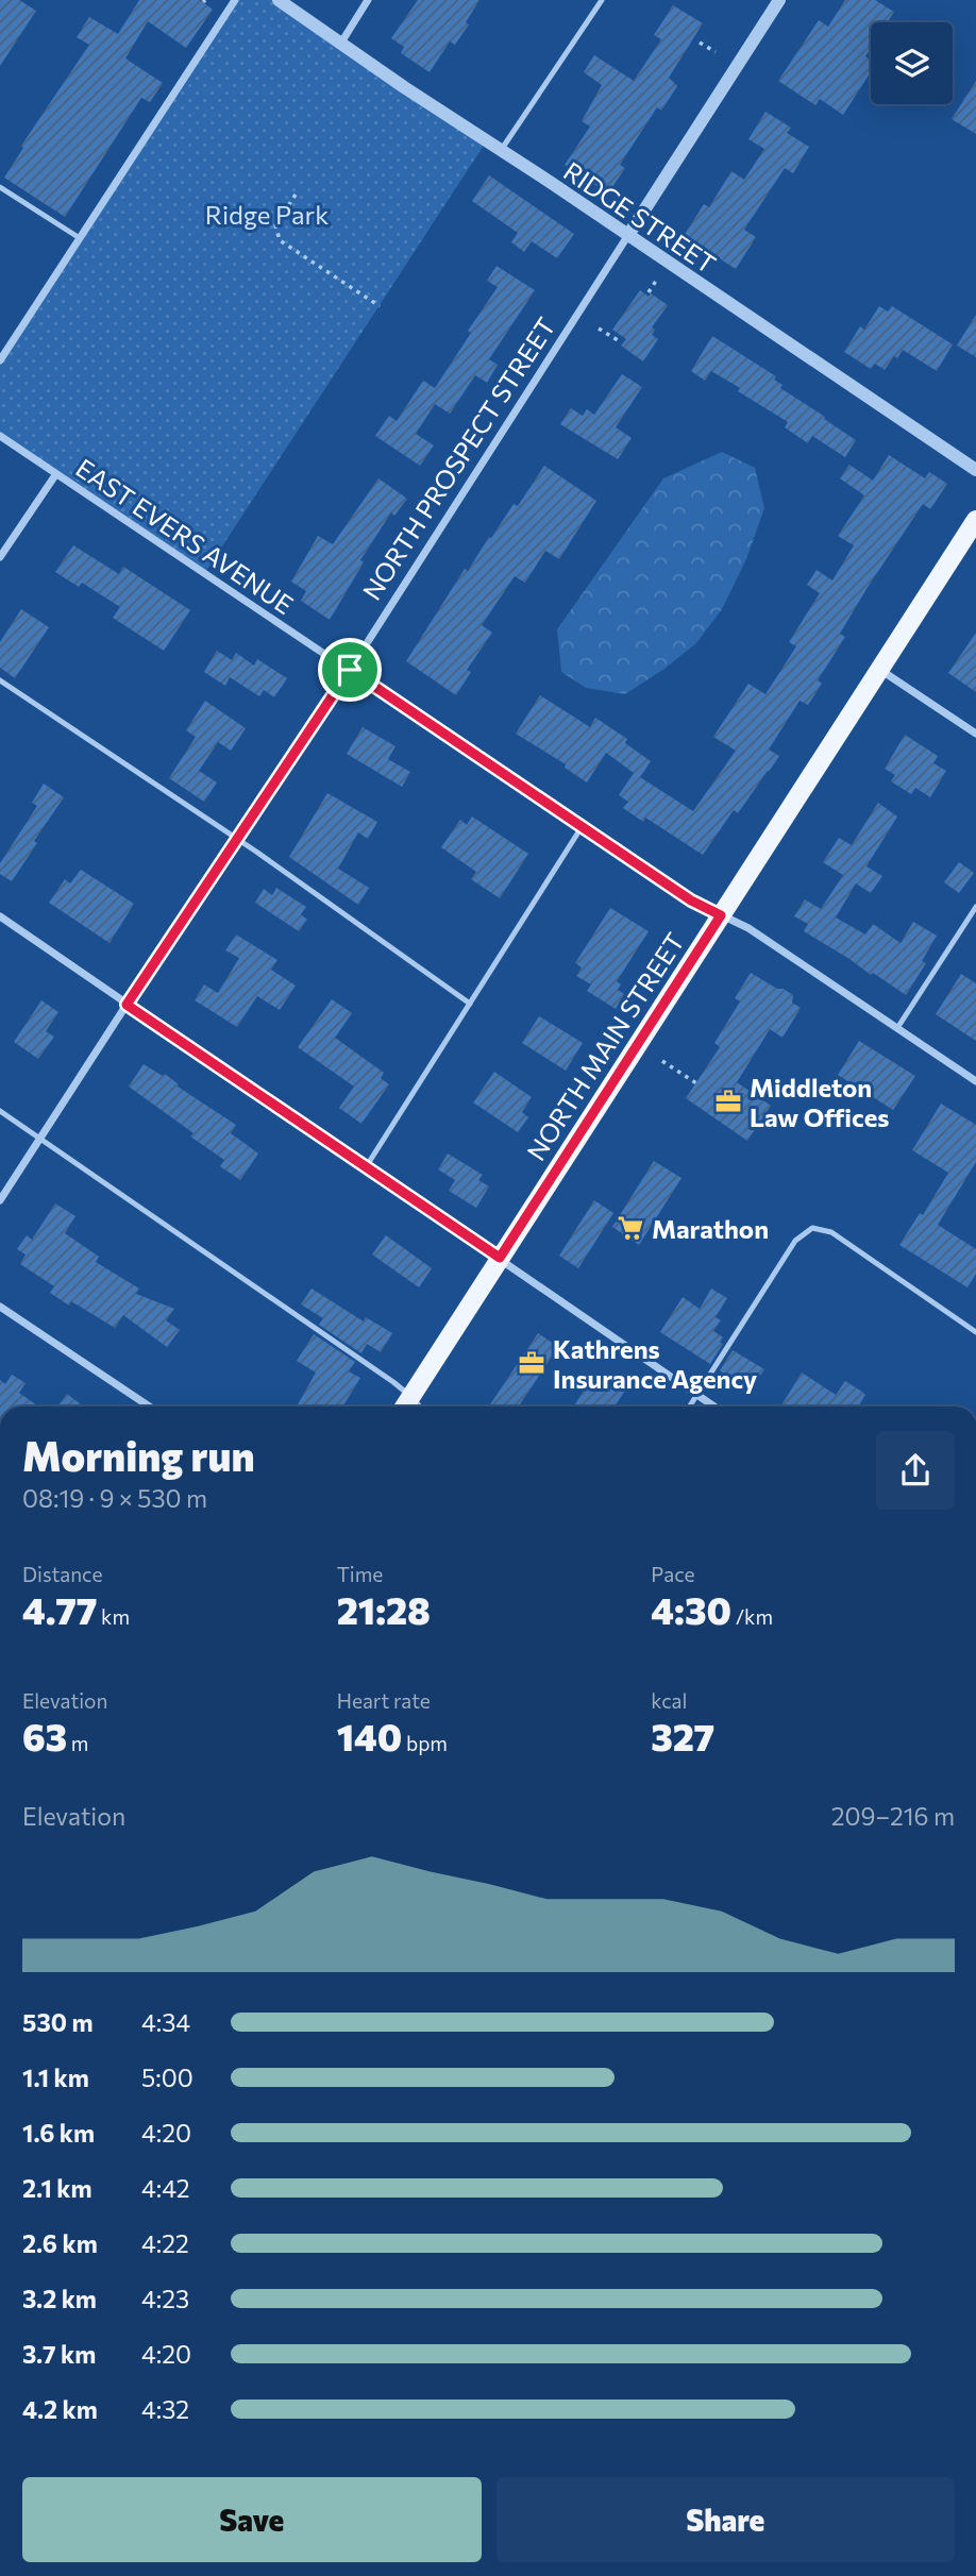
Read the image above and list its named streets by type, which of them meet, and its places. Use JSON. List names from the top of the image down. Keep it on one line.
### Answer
{"streets":{"main road":["NORTH MAIN STREET"],"street":["RIDGE STREET","NORTH PROSPECT STREET","EAST EVERS AVENUE"]},"crossings":[["RIDGE STREET","NORTH PROSPECT STREET"],["NORTH PROSPECT STREET","EAST EVERS AVENUE"],["EAST EVERS AVENUE","NORTH MAIN STREET"]],"parks":["Ridge Park"],"places":{"office":["Middleton Law Offices","Kathrens Insurance Agency"],"supermarket":["Marathon"]},"page":{"heading":["Morning run","08:19 · 9 × 530 m"],"stats":[["Distance","4.77 km"],["Time","21:28"],["Pace","4:30 /km"],["Elevation","63 m"],["Heart rate","140 bpm"],["kcal","327"]],"chart":["Elevation","209–216 m"],"list":[{"name":"530 m","note":"4:34"},{"name":"1.1 km","note":"5:00"},{"name":"1.6 km","note":"4:20"},{"name":"2.1 km","note":"4:42"},{"name":"2.6 km","note":"4:22"},{"name":"3.2 km","note":"4:23"},{"name":"3.7 km","note":"4:20"},{"name":"4.2 km","note":"4:32"}],"buttons":["Save","Share"]}}
